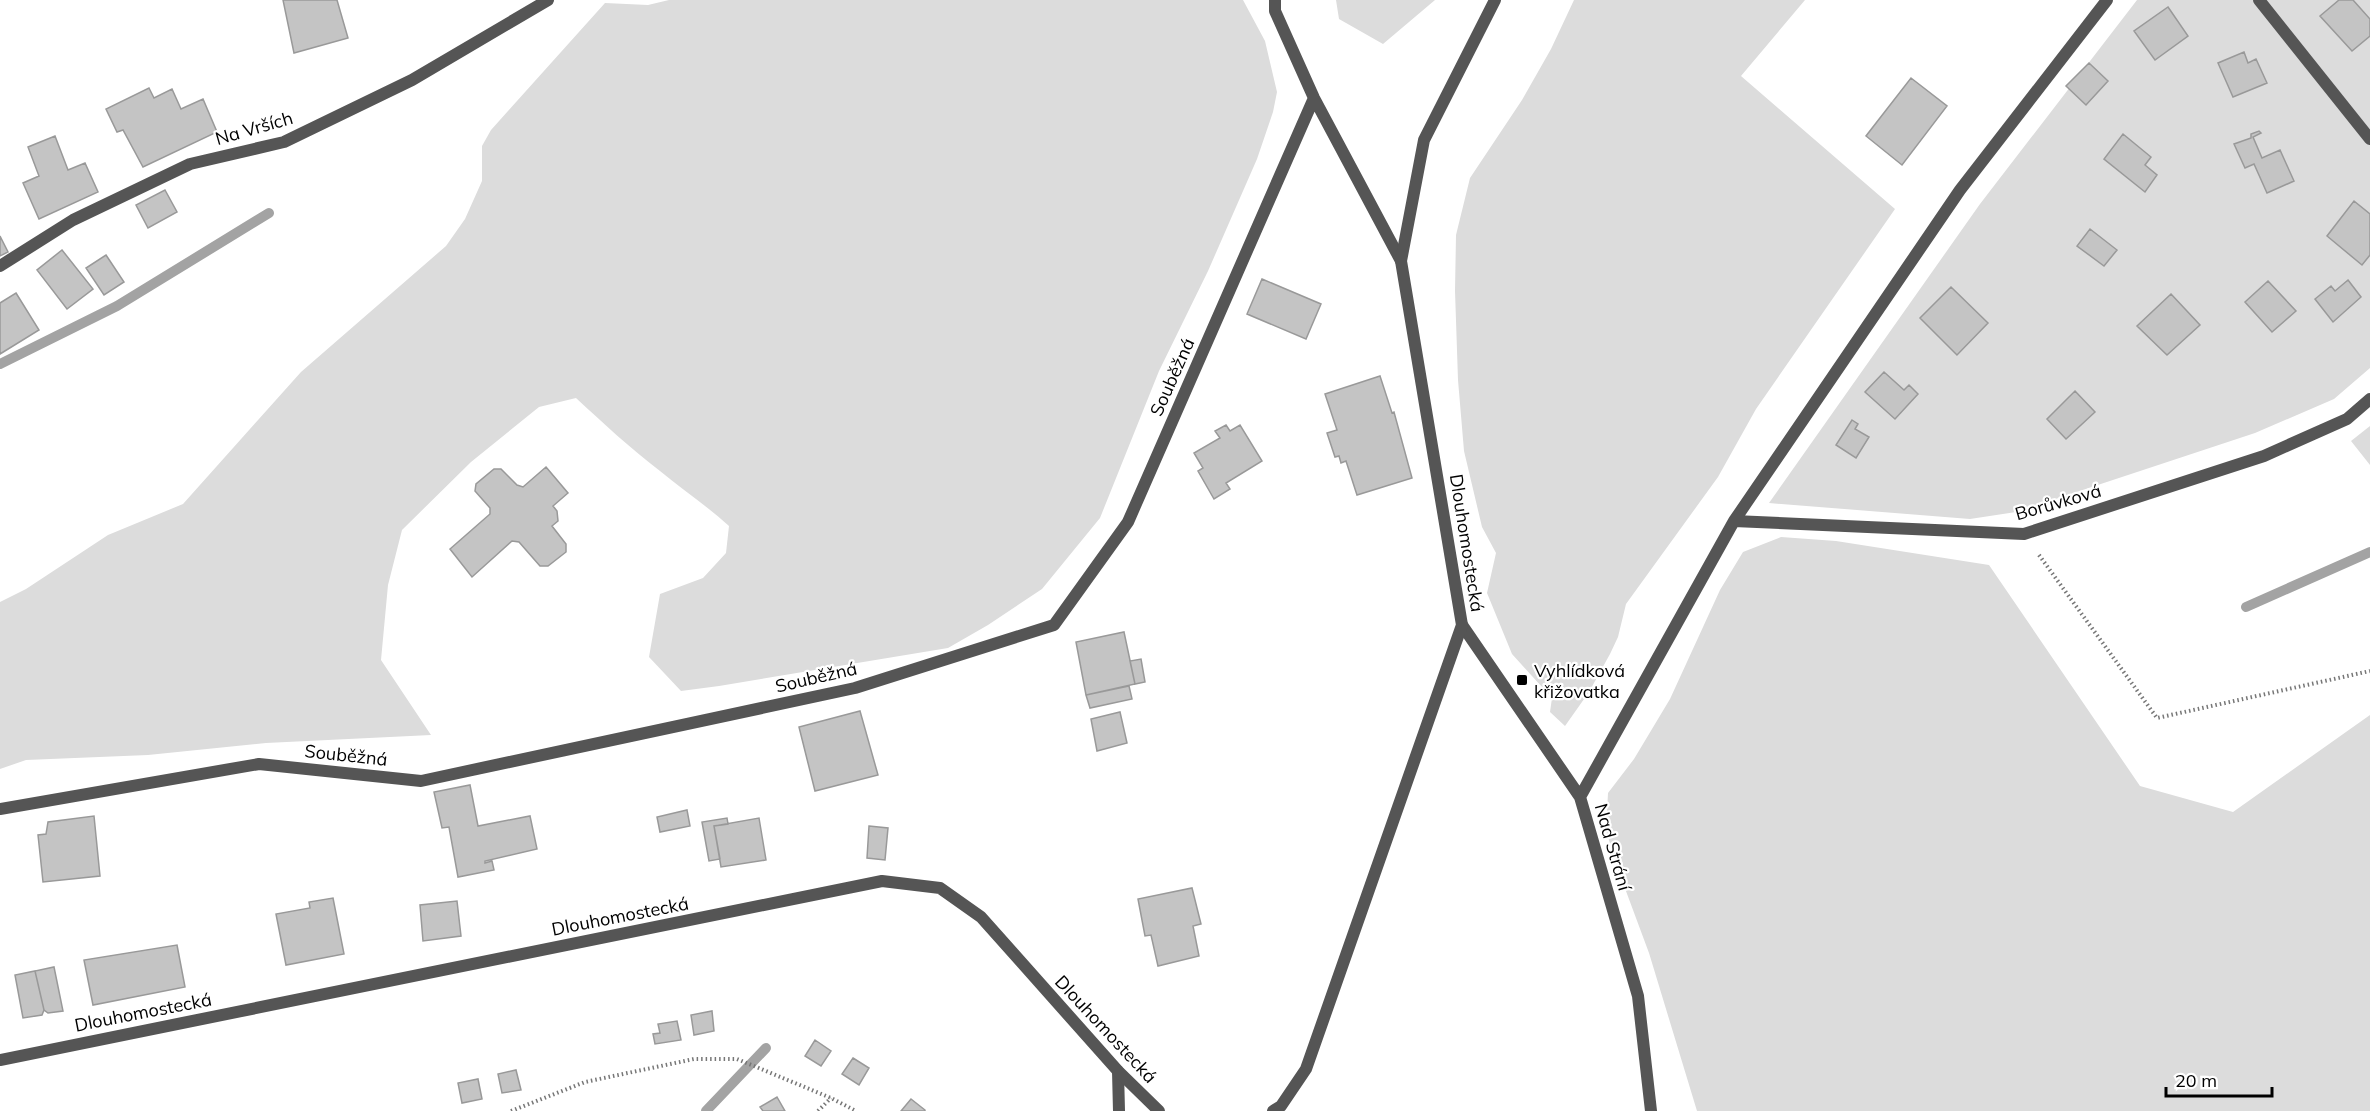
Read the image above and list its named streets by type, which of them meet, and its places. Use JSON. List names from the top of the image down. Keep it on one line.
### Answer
{"streets":{"street":["Na Vrších","Souběžná","Borůvková","Dlouhomostecká","Nad Strání"]},"crossings":[["Dlouhomostecká","Nad Strání"]],"places":{"transit":["Vyhlídková křižovatka"]},"scale_bar":"20 m"}
